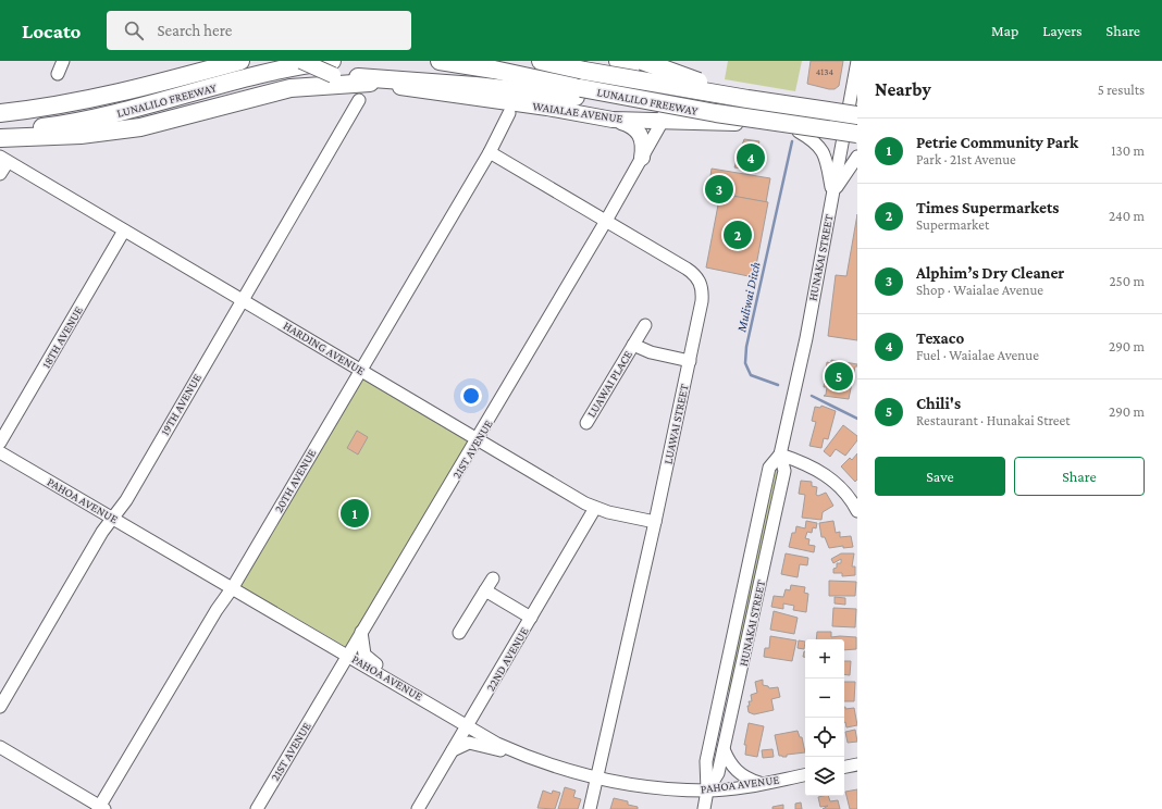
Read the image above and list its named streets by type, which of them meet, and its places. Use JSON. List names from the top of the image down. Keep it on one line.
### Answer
{"streets":{"highway":["LUNALILO FREEWAY"],"main road":["WAIALAE AVENUE"],"street":["HUNAKAI STREET","18TH AVENUE","HARDING AVENUE","LUAWAI PLACE","19TH AVENUE","LUAWAI STREET","21ST AVENUE","20TH AVENUE","PAHOA AVENUE","22ND AVENUE"]},"crossings":[["LUNALILO FREEWAY","WAIALAE AVENUE"],["LUNALILO FREEWAY","HUNAKAI STREET"],["WAIALAE AVENUE","HUNAKAI STREET"],["WAIALAE AVENUE","21ST AVENUE"],["HUNAKAI STREET","PAHOA AVENUE"],["18TH AVENUE","HARDING AVENUE"],["HARDING AVENUE","19TH AVENUE"],["HARDING AVENUE","LUAWAI STREET"],["HARDING AVENUE","21ST AVENUE"],["HARDING AVENUE","20TH AVENUE"],["HARDING AVENUE","22ND AVENUE"],["LUAWAI PLACE","LUAWAI STREET"],["19TH AVENUE","PAHOA AVENUE"],["LUAWAI STREET","21ST AVENUE"],["LUAWAI STREET","20TH AVENUE"],["LUAWAI STREET","PAHOA AVENUE"],["21ST AVENUE","PAHOA AVENUE"],["20TH AVENUE","PAHOA AVENUE"],["PAHOA AVENUE","22ND AVENUE"]],"water":["Muliwai Ditch"],"house_numbers":["4134"],"page":{"header":"Locato","search":"Search here","nav":["Map","Layers","Share"],"heading":["Nearby","5 results"],"list":[{"mark":"1","name":"Petrie Community Park","note":"Park · 21st Avenue","value":"130 m"},{"mark":"2","name":"Times Supermarkets","note":"Supermarket","value":"240 m"},{"mark":"3","name":"Alphim’s Dry Cleaner","note":"Shop · Waialae Avenue","value":"250 m"},{"mark":"4","name":"Texaco","note":"Fuel · Waialae Avenue","value":"290 m"},{"mark":"5","name":"Chili's","note":"Restaurant · Hunakai Street","value":"290 m"}],"pins":["4","3","2","5","1"],"buttons":["Save","Share"],"map_buttons":["+","−"]}}
